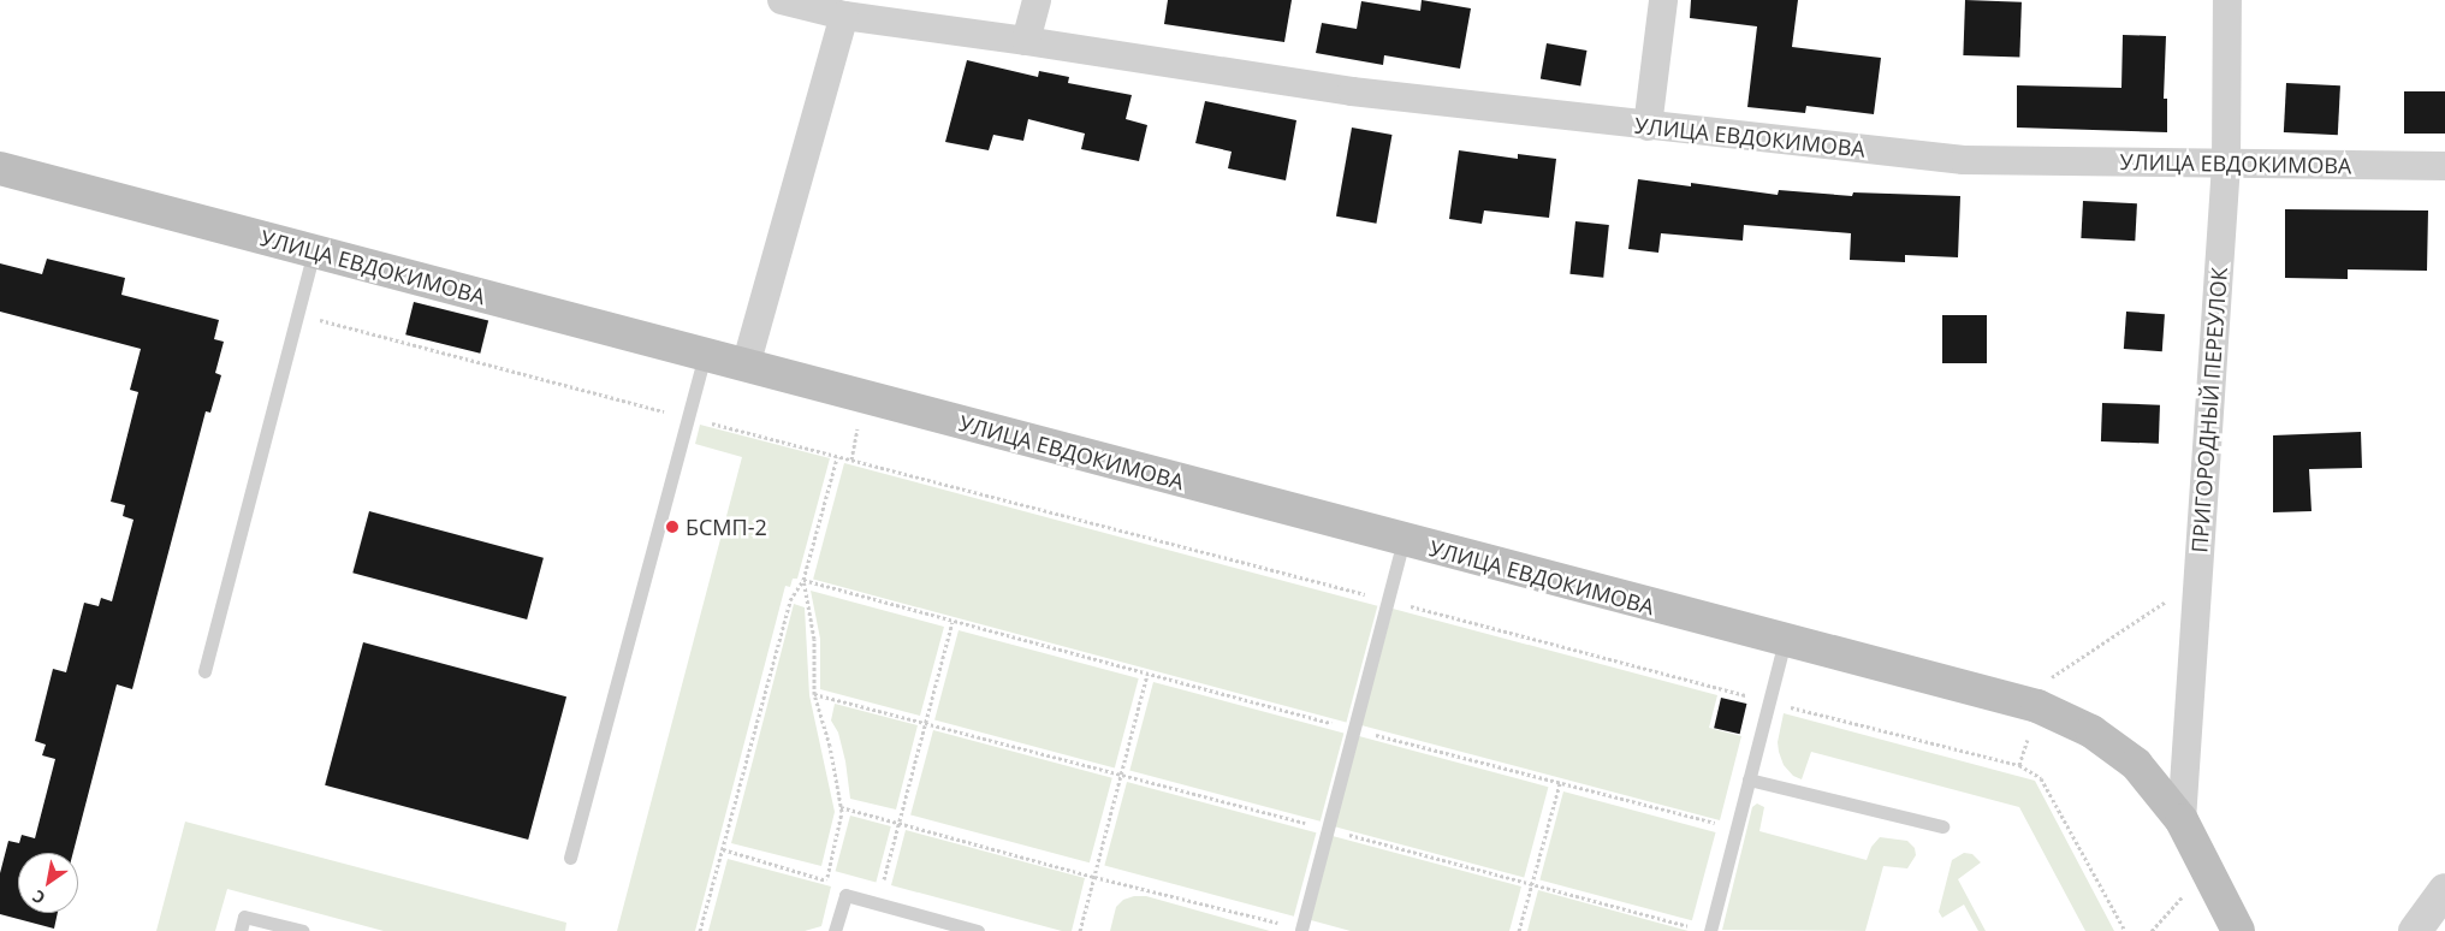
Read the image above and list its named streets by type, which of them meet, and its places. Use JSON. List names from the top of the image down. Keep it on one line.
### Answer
{"streets":{"main road":["УЛИЦА ЕВДОКИМОВА"],"street":["ПРИГОРОДНЫЙ ПЕРЕУЛОК"]},"crossings":[["УЛИЦА ЕВДОКИМОВА","ПРИГОРОДНЫЙ ПЕРЕУЛОК"]],"places":["БСМП-2"],"north":"bottom left"}
